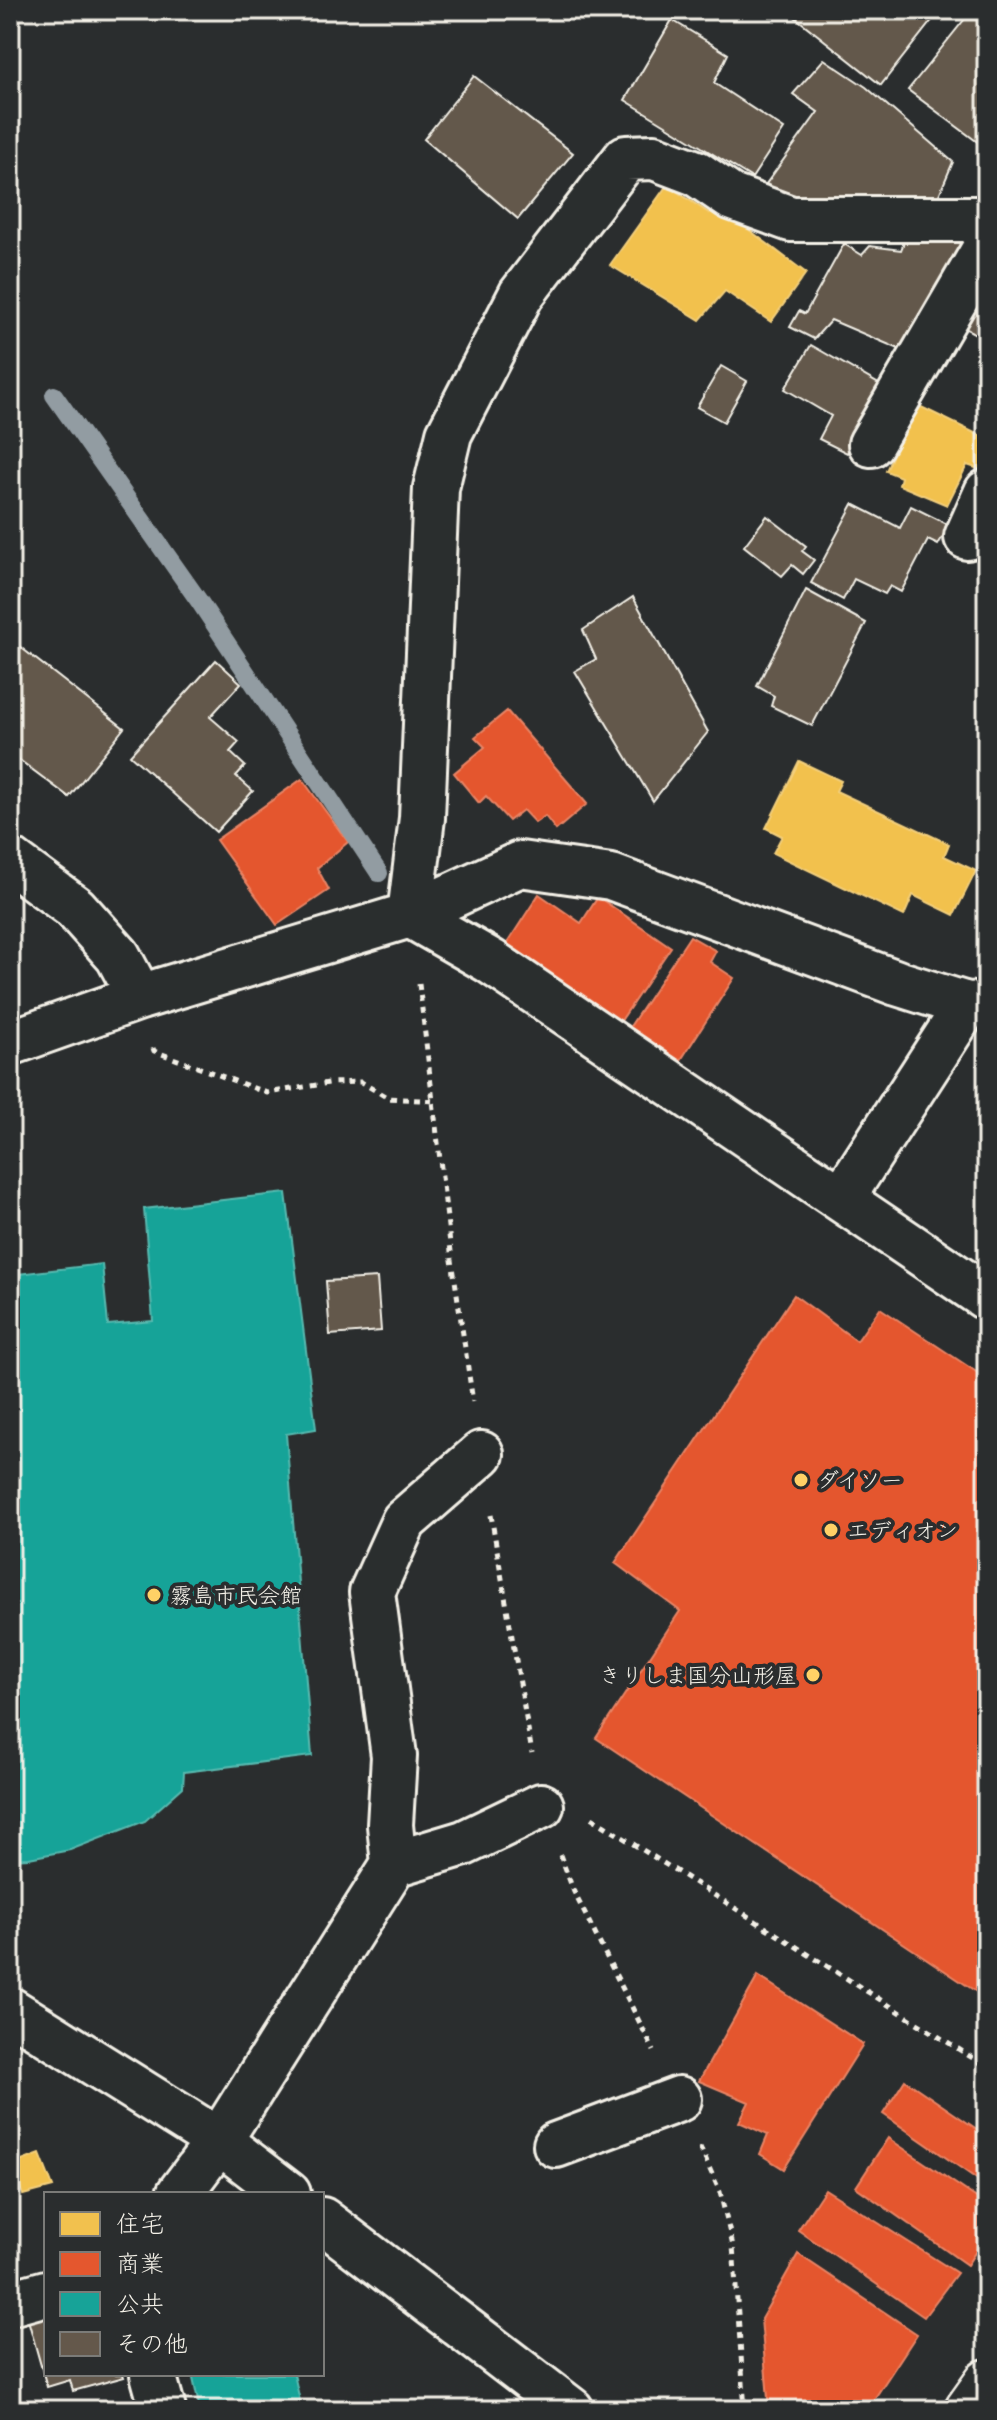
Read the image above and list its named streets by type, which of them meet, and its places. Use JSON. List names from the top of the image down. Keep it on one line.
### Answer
{"places":["ダイソー","エディオン","霧島市民会館","きりしま国分山形屋"],"legend":["住宅","商業","公共","その他"]}
